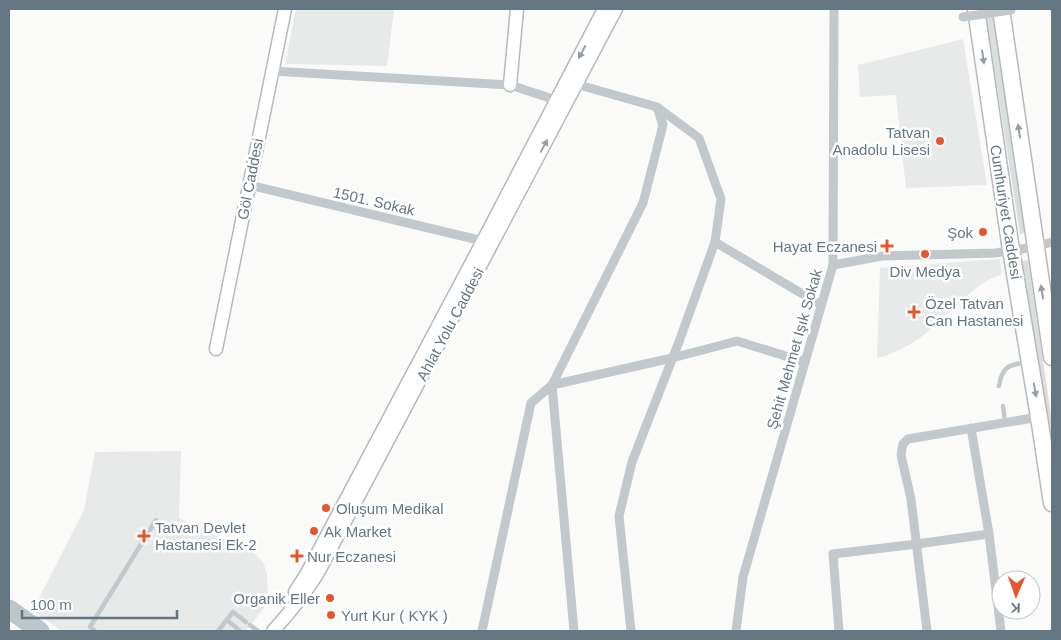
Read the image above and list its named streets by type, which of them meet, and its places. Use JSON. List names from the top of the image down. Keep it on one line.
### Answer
{"streets":{"highway":["Cumhuriyet Caddesi"],"street":["Göl Caddesi","1501. Sokak","Ahlat Yolu Caddesi","Şehit Mehmet Işık Sokak"]},"crossings":[["Göl Caddesi","1501. Sokak"],["1501. Sokak","Ahlat Yolu Caddesi"]],"places":{"other":["Tatvan Anadolu Lisesi","Şok","Div Medya","Oluşum Medikal","Ak Market","Organik Eller","Yurt Kur ( KYK )"],"health":["Hayat Eczanesi","Özel Tatvan Can Hastanesi","Tatvan Devlet Hastanesi Ek-2","Nur Eczanesi"]},"scale_bar":"100 m","north":"bottom"}
